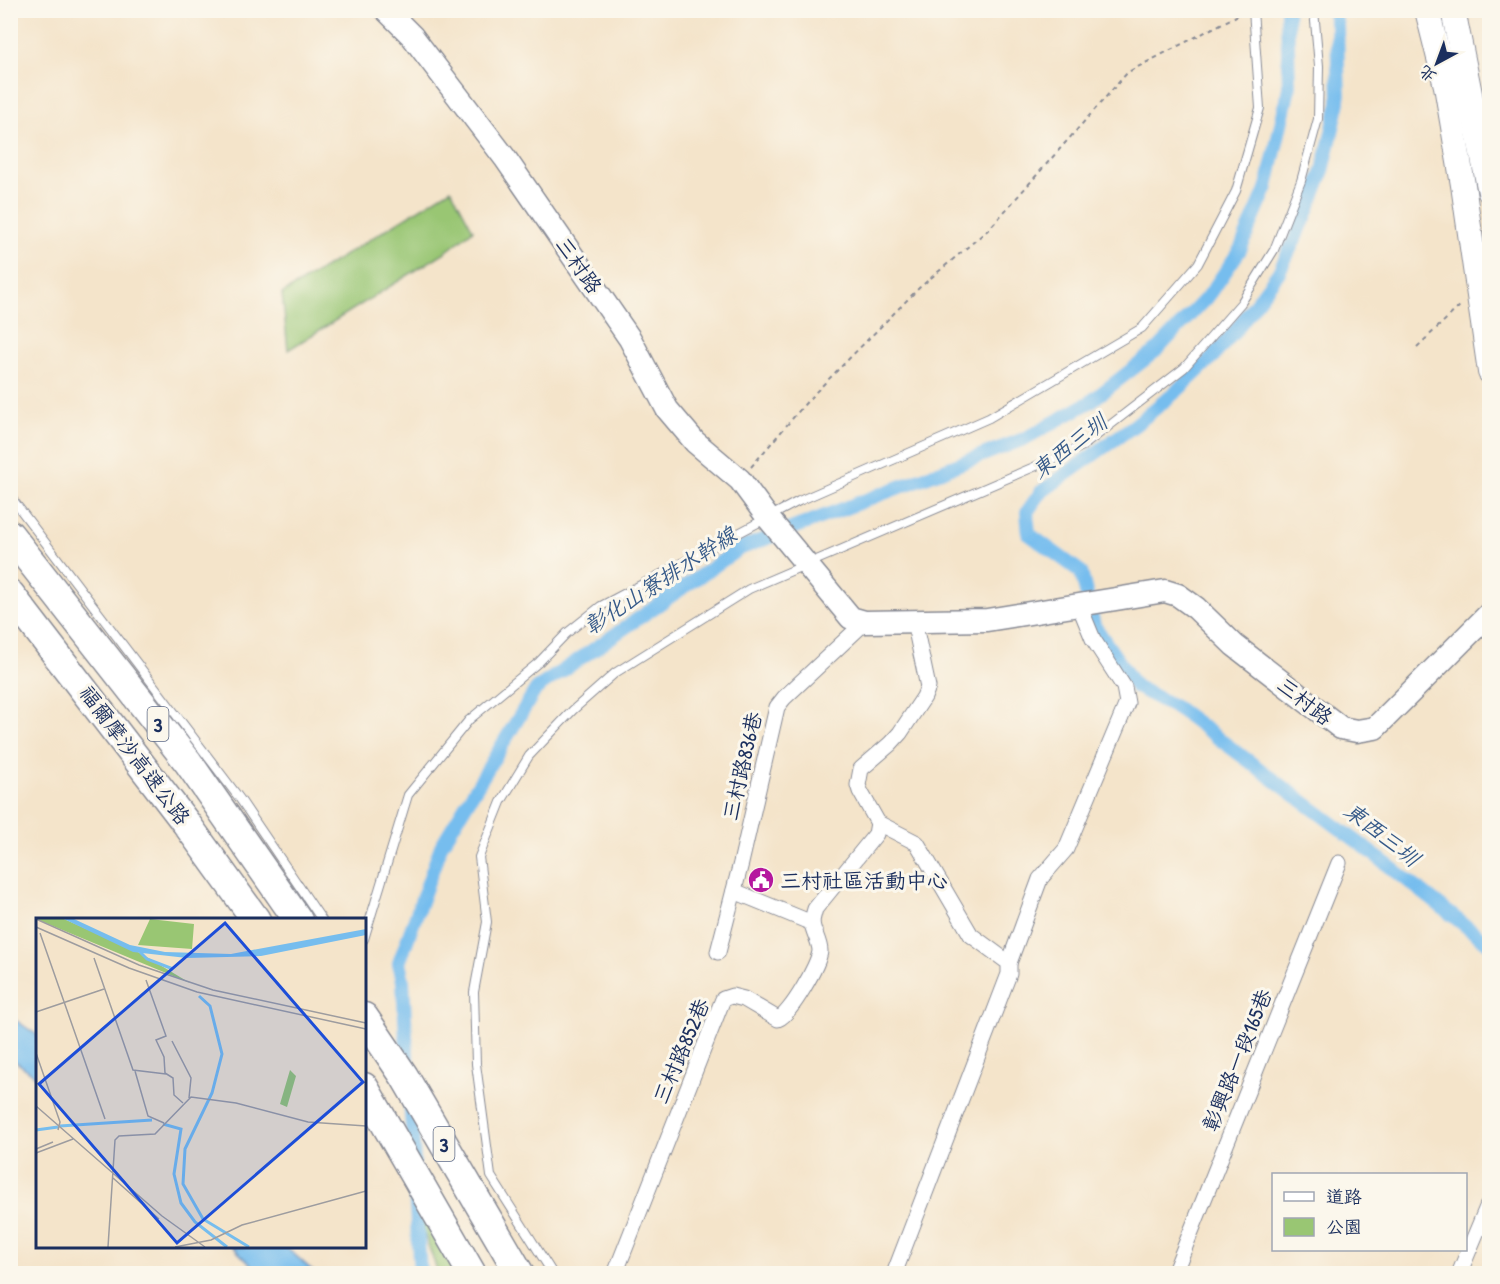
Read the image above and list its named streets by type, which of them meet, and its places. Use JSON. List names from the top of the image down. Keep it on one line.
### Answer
{"streets":{"highway":["3","福爾摩沙高速公路"],"street":["三村路","三村路836巷","三村路852巷","彰興路一段165巷"]},"crossings":[["三村路","三村路836巷"]],"water":["東西三圳","彰化山寮排水幹線"],"places":{"public building":["三村社區活動中心"]},"legend":["道路","公園"],"north":"bottom left"}
